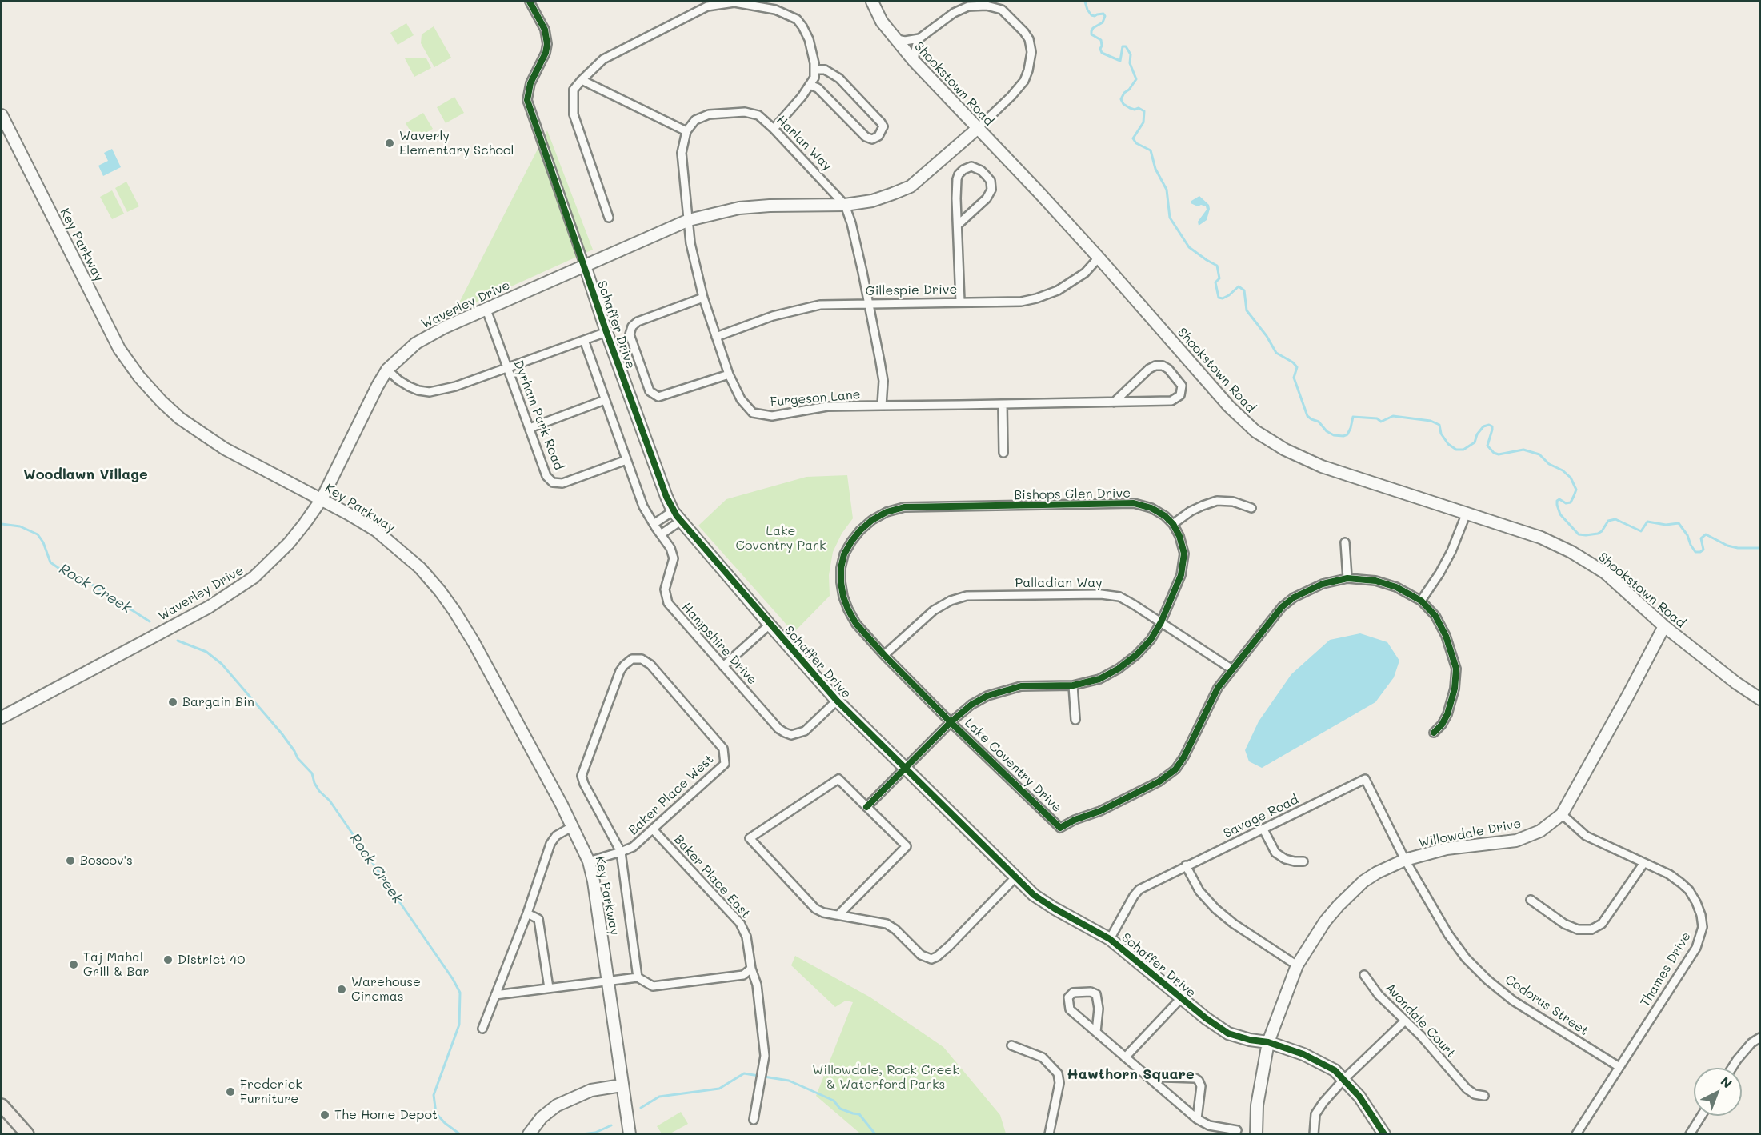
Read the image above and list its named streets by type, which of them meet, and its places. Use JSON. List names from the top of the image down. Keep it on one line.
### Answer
{"streets":{"street":["Shookstown Road","Harlan Way","Key Parkway","Gillespie Drive","Waverley Drive","Schaffer Drive","Furgeson Lane","Dyrham Park Road","Bishops Glen Drive","Palladian Way","Hampshire Drive","Lake Coventry Drive","Baker Place West","Savage Road","Willowdale Drive","Baker Place East","Thames Drive","Codorus Street","Avondale Court"]},"crossings":[["Shookstown Road","Gillespie Drive"],["Shookstown Road","Waverley Drive"],["Shookstown Road","Willowdale Drive"],["Harlan Way","Waverley Drive"],["Key Parkway","Waverley Drive"],["Key Parkway","Baker Place West"],["Gillespie Drive","Furgeson Lane"],["Waverley Drive","Schaffer Drive"],["Waverley Drive","Furgeson Lane"],["Waverley Drive","Dyrham Park Road"],["Schaffer Drive","Hampshire Drive"],["Schaffer Drive","Savage Road"],["Schaffer Drive","Willowdale Drive"],["Dyrham Park Road","Hampshire Drive"],["Bishops Glen Drive","Palladian Way"],["Bishops Glen Drive","Lake Coventry Drive"],["Palladian Way","Lake Coventry Drive"],["Baker Place West","Baker Place East"],["Savage Road","Willowdale Drive"],["Savage Road","Codorus Street"],["Willowdale Drive","Thames Drive"],["Willowdale Drive","Codorus Street"],["Thames Drive","Codorus Street"]],"districts":["Woodlawn Village","Hawthorn Square"],"water":["Rock Creek"],"parks":["Lake Coventry Park","Willowdale, Rock Creek & Waterford Parks"],"places":["Waverly Elementary School","Bargain Bin","Boscov's","District 40","Taj Mahal Grill & Bar","Warehouse Cinemas","Frederick Furniture","The Home Depot"],"north":"top right"}
